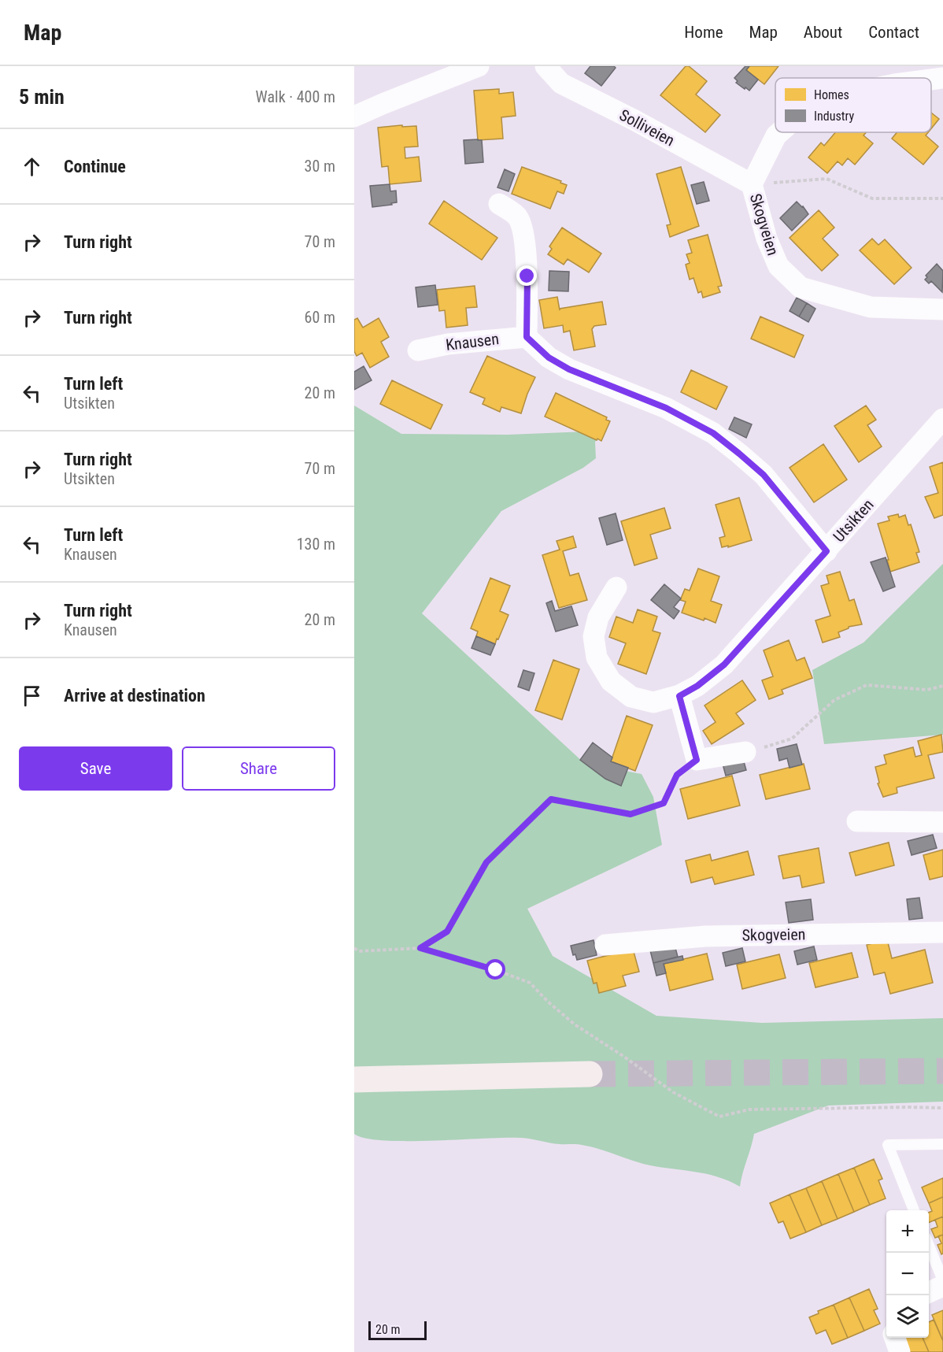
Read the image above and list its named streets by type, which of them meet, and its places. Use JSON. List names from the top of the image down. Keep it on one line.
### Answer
{"streets":{"street":["Solliveien","Skogveien","Knausen","Utsikten"]},"crossings":[["Solliveien","Skogveien"]],"legend":["Homes","Industry"],"scale_bar":"20 m","page":{"header":"Map","nav":["Home","Map","About","Contact"],"heading":["5 min","Walk · 400 m"],"list":[["Continue","30 m"],["Turn right","70 m"],["Turn right","60 m"],["Turn left","Utsikten","20 m"],["Turn right","Utsikten","70 m"],["Turn left","Knausen","130 m"],["Turn right","Knausen","20 m"],"Arrive at destination"],"buttons":["Save","Share"],"map_buttons":["+","−"],"scale":"20 m"}}
